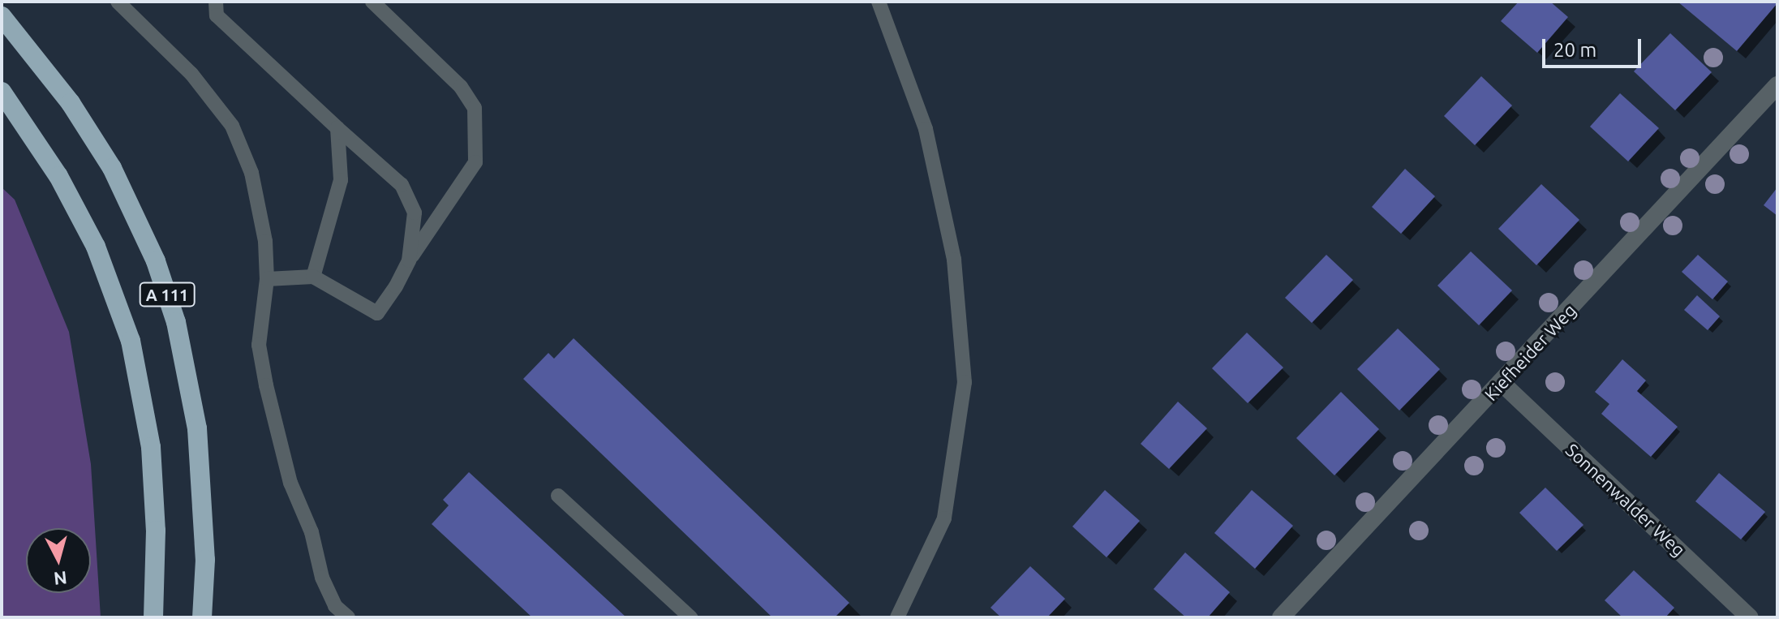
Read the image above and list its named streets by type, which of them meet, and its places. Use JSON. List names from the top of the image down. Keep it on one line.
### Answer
{"streets":{"highway":["A 111"],"street":["Kiefheider Weg","Sonnenwalder Weg"]},"crossings":[["Kiefheider Weg","Sonnenwalder Weg"]],"scale_bar":"20 m","north":"bottom"}
